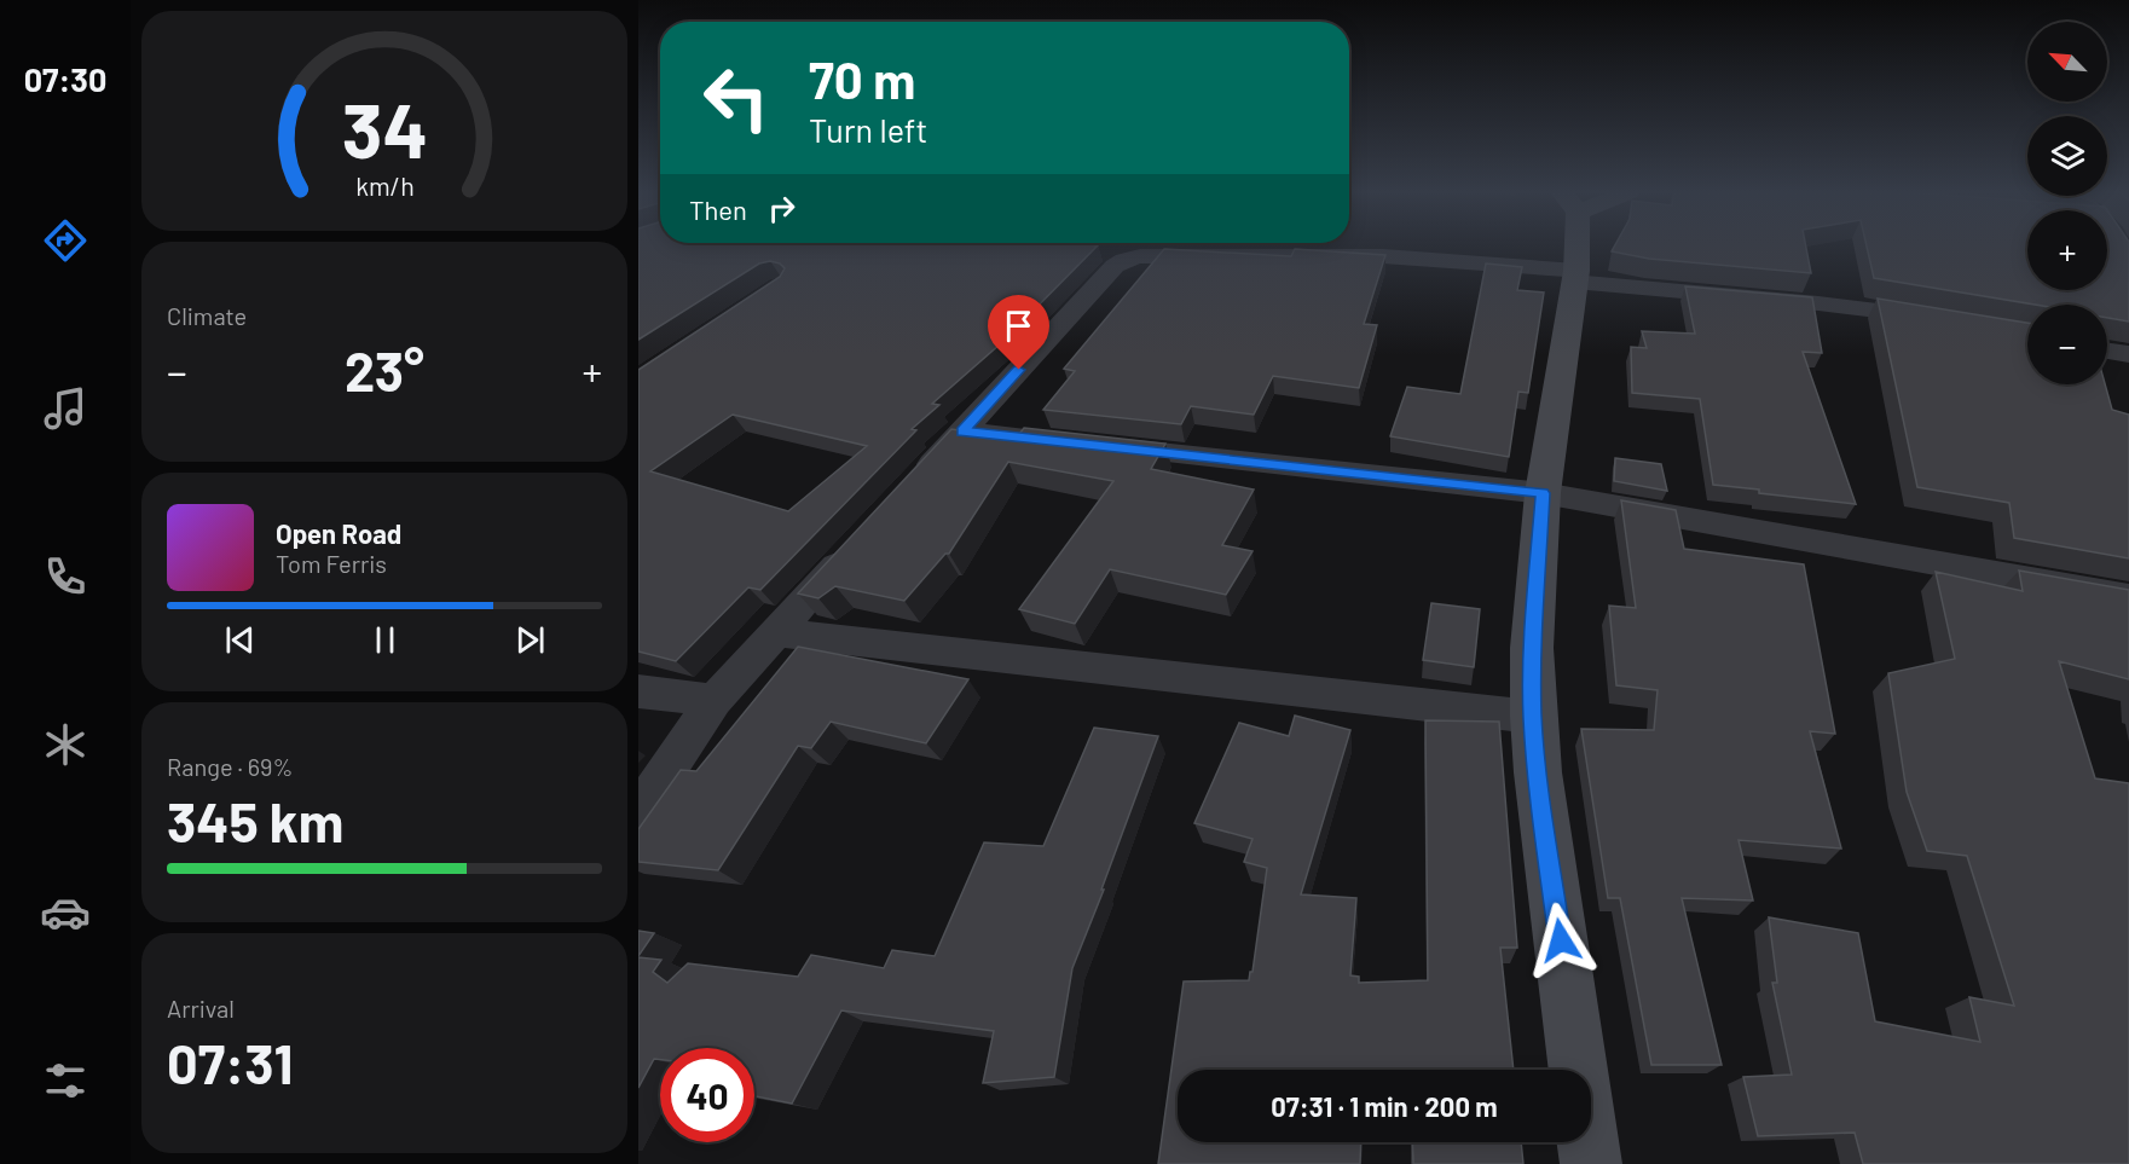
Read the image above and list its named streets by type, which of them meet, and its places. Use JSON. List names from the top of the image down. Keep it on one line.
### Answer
{"north":"top left","page":{"tabs":"07:30","map_buttons":["+","−"],"turn":["70 m","Turn left"],"then":"Then","tile":["Climate",["Range · 69%","345 km"],["Arrival","07:31"]],"heat":["−","23°","+"],"song":["Open Road","Tom Ferris"],"limit":"40","trip":"07:31 · 1 min · 200 m","gauge":["34","km/h"]}}
